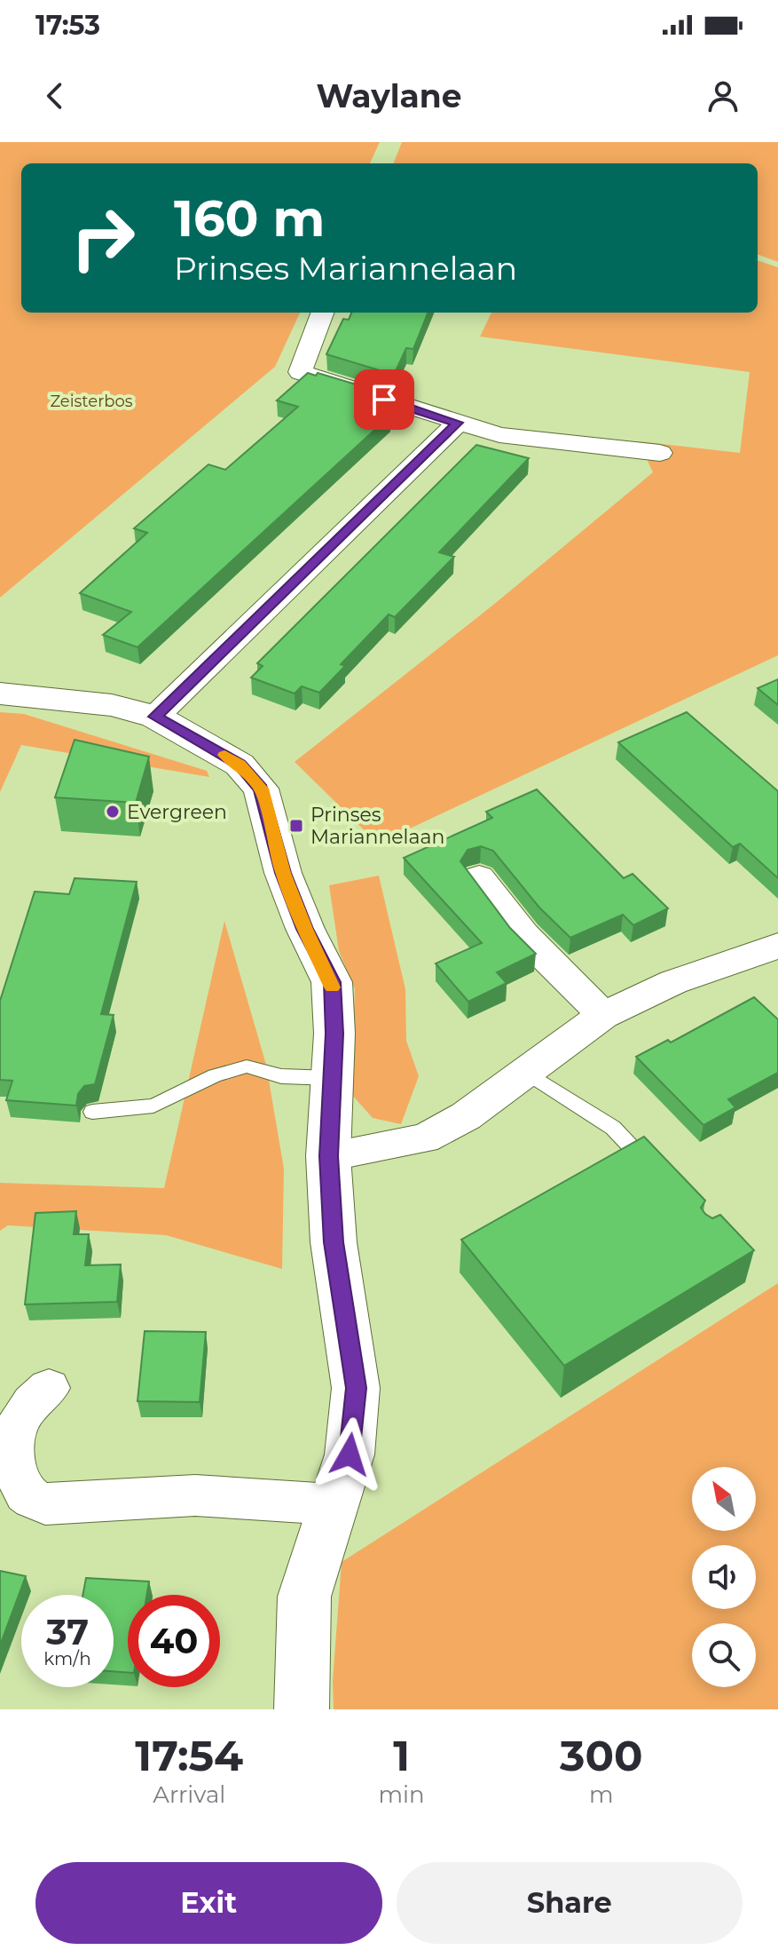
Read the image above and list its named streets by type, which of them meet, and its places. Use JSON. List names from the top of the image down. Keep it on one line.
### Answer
{"parks":["Zeisterbos"],"places":{"other":["Evergreen"],"transit":["Prinses Mariannelaan"]},"north":"top left","page":{"status":"17:53","header":"Waylane","turn":["160 m","Prinses Mariannelaan"],"speed":"37 km/h","limit":"40","eta":["17:54","Arrival","1","min","300","m"],"buttons":["Exit","Share"]}}
